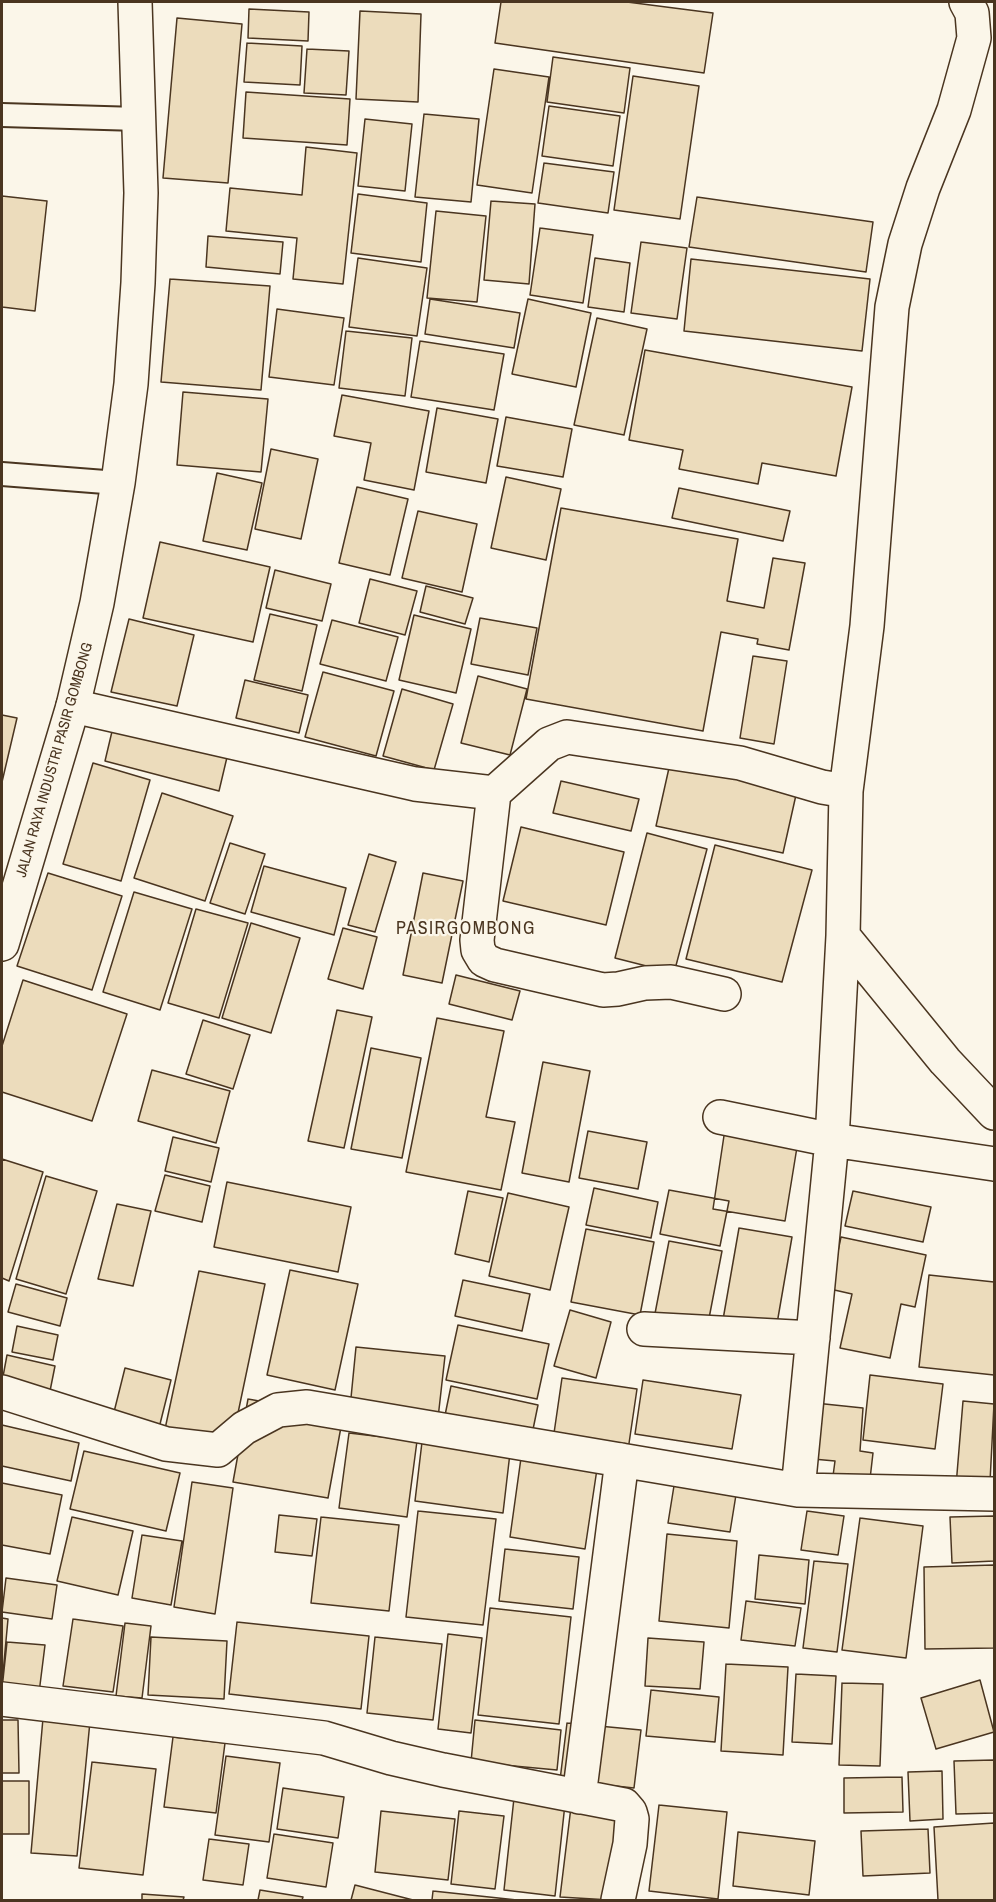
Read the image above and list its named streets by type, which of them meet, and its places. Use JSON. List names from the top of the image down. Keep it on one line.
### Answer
{"streets":{"street":["JALAN RAYA INDUSTRI PASIR GOMBONG"]},"districts":["PASIRGOMBONG"]}
